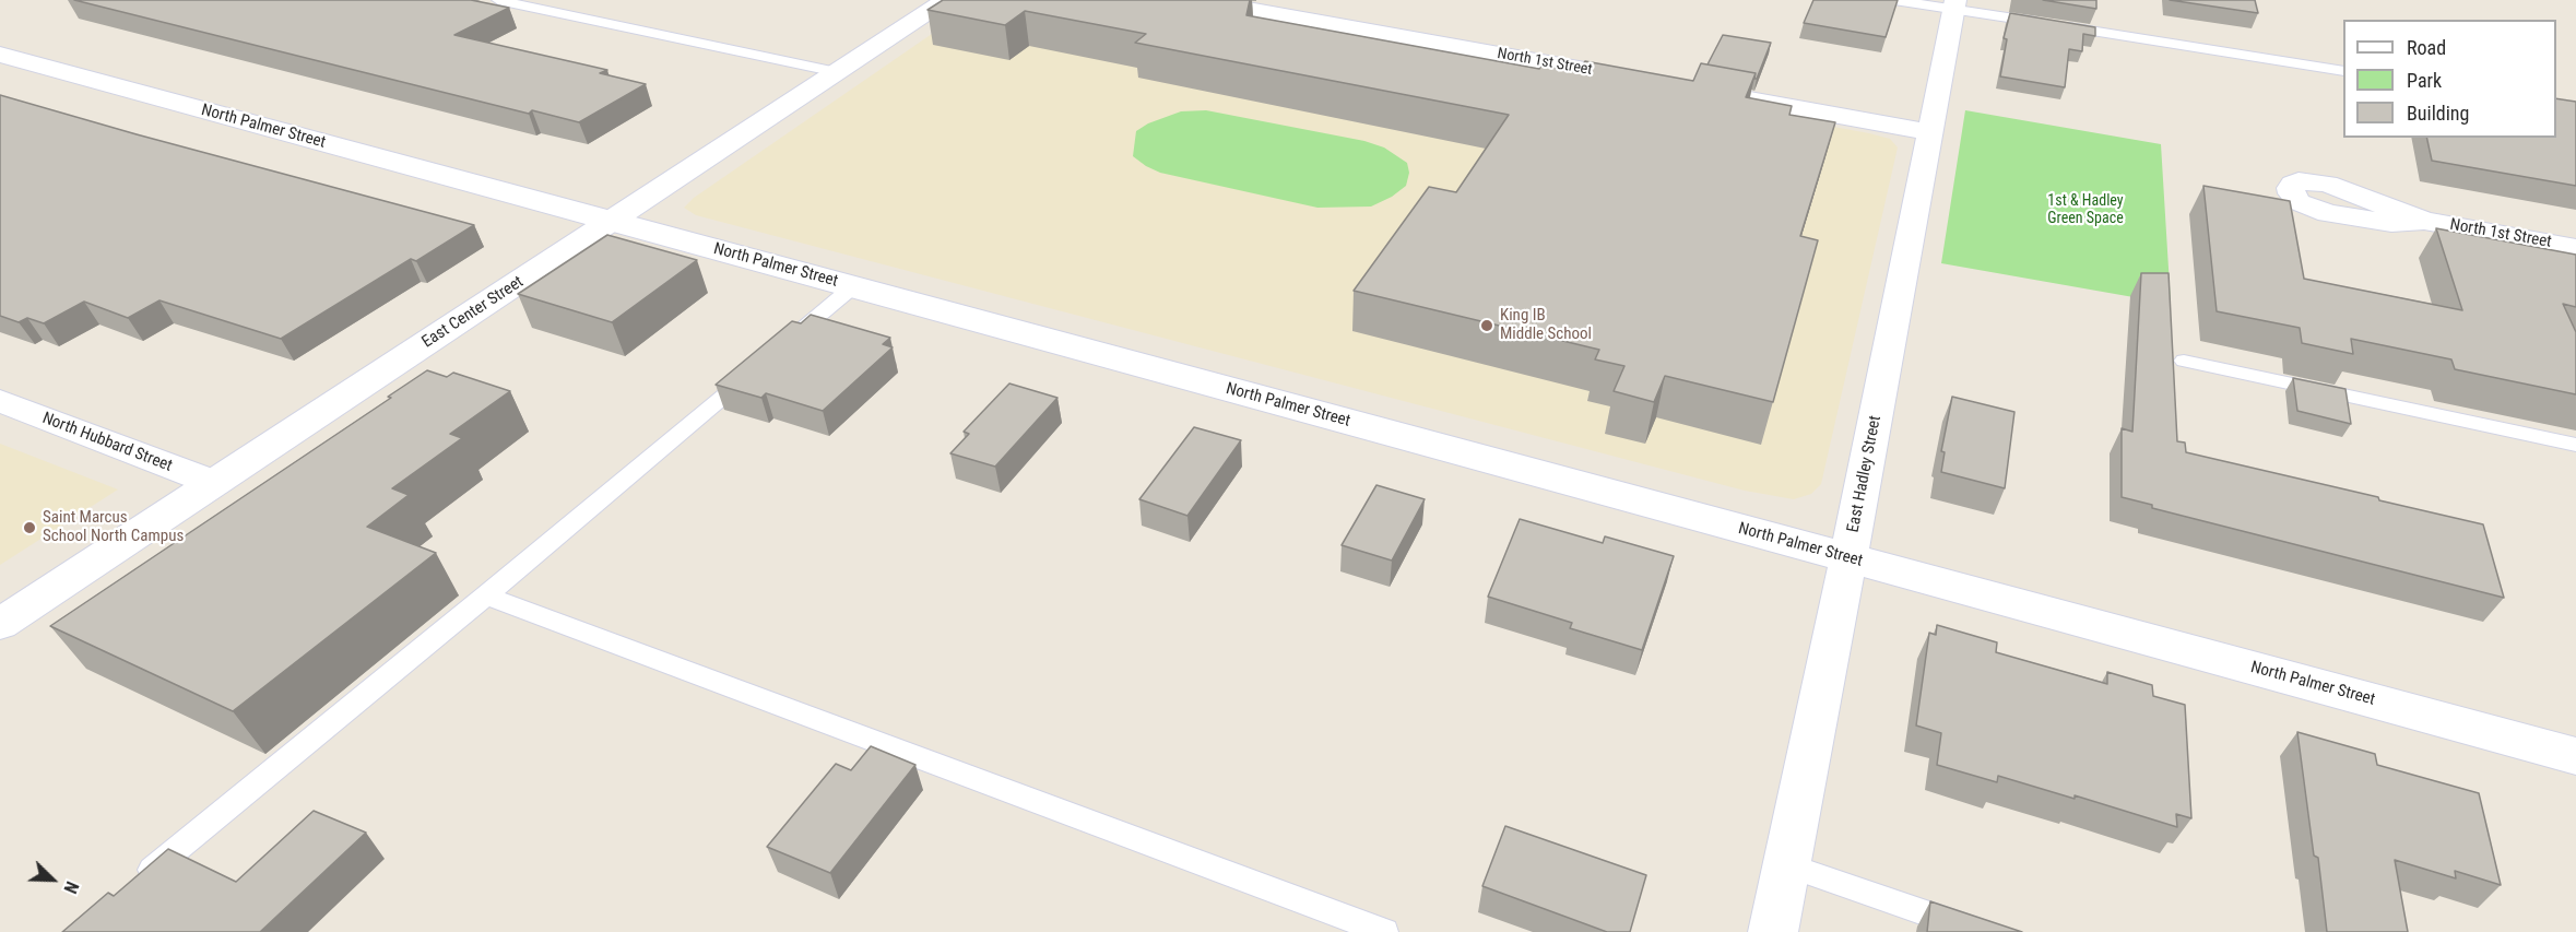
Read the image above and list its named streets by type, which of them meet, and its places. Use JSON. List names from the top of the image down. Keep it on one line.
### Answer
{"streets":{"street":["North 1st Street","North Palmer Street","East Center Street","North Hubbard Street","East Hadley Street"]},"crossings":[["North Palmer Street","East Center Street"],["North Palmer Street","East Hadley Street"],["East Center Street","North Hubbard Street"]],"parks":["1st & Hadley Green Space"],"places":["King IB Middle School","Saint Marcus School North Campus"],"legend":["Road","Park","Building"],"north":"bottom right"}
